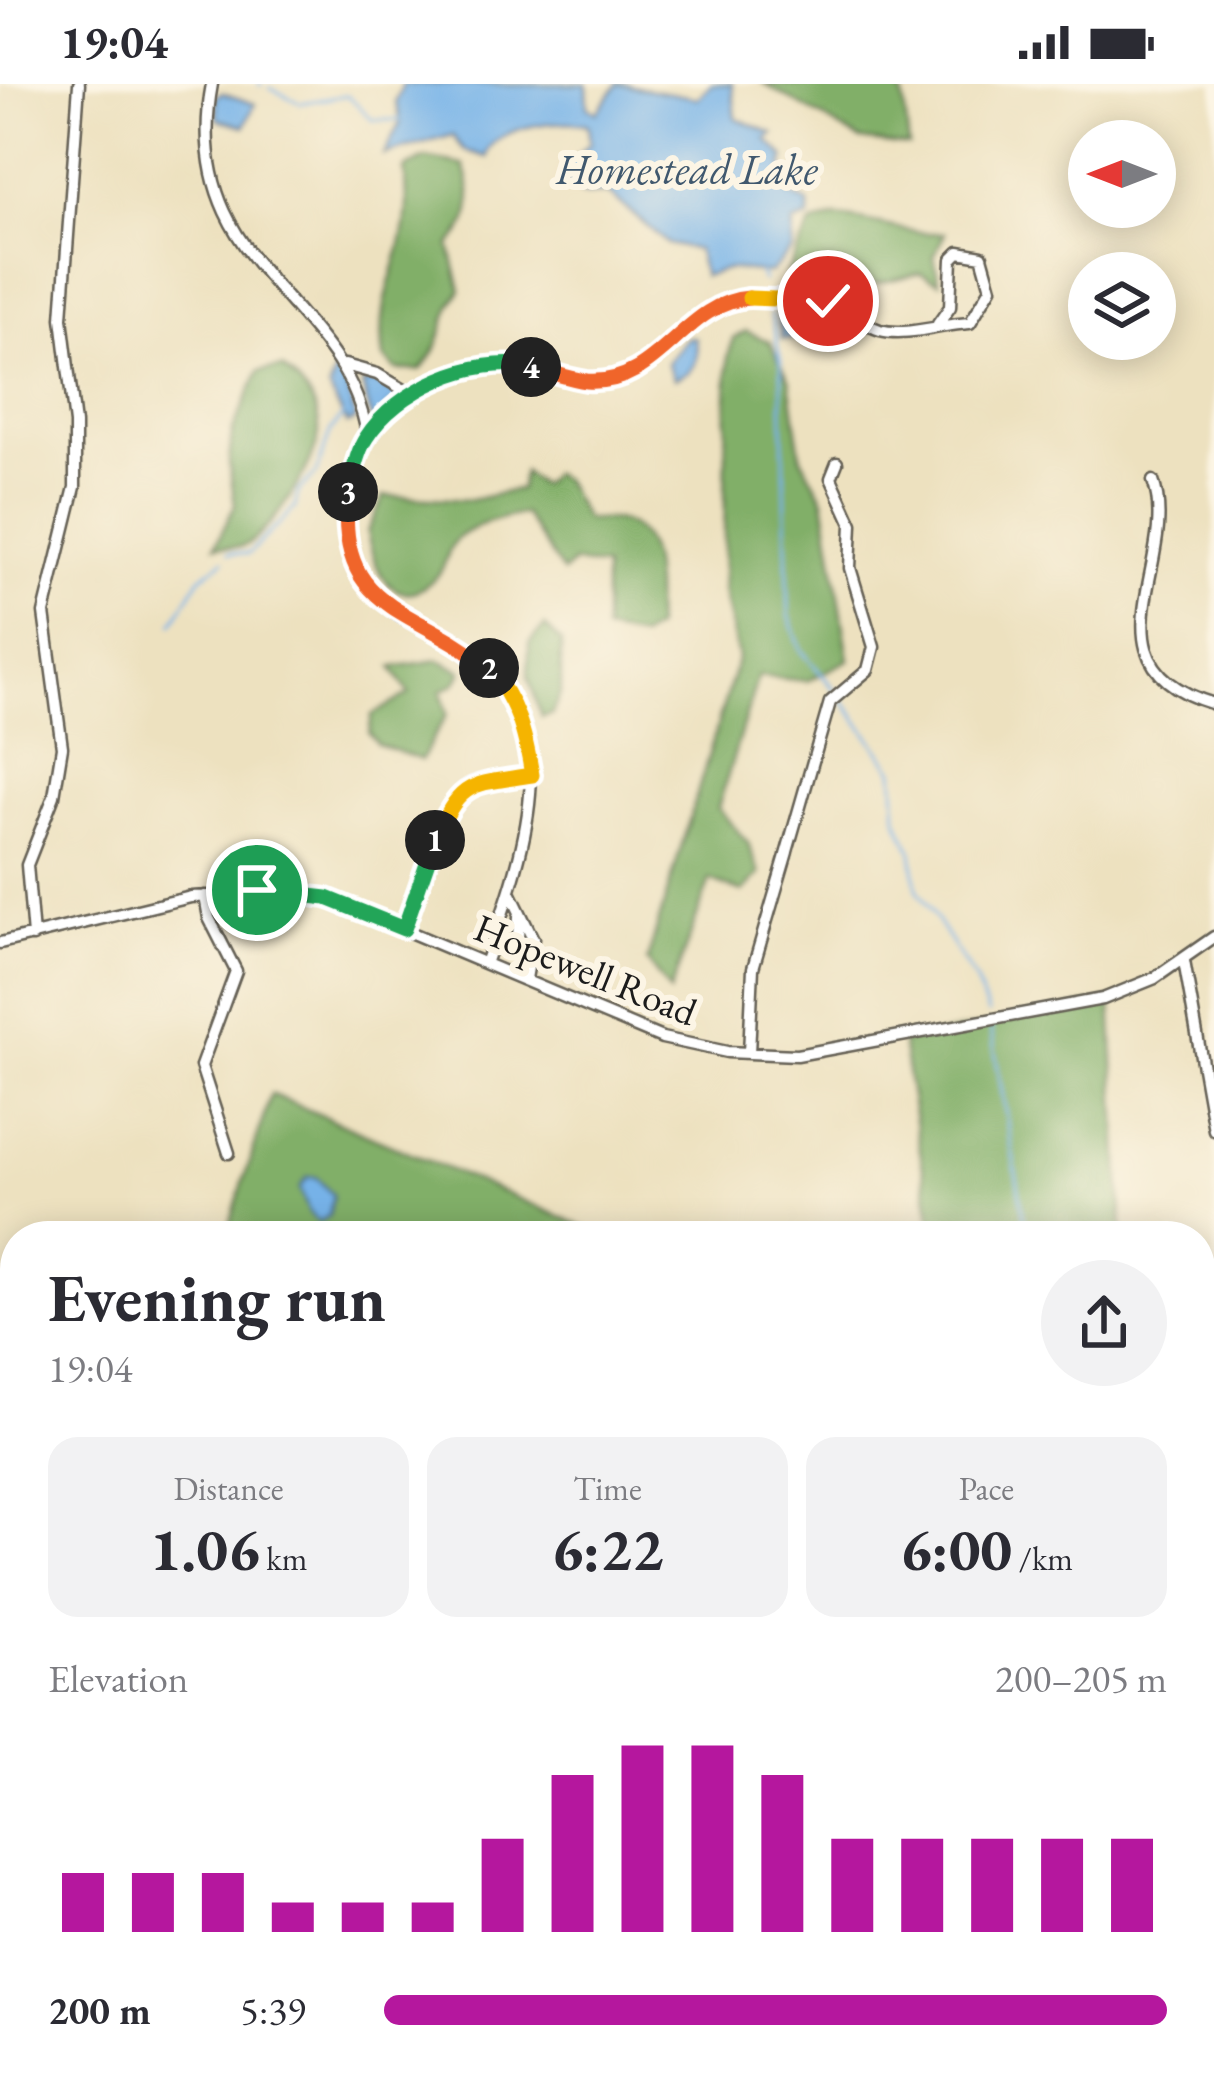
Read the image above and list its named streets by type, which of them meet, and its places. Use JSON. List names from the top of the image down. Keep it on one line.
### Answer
{"streets":{"street":["Hopewell Road"]},"water":["Homestead Lake"],"north":"left","page":{"status":"19:04","pins":["4","3","2","1"],"heading":["Evening run","19:04"],"stats":[["Distance","1.06 km"],["Time","6:22"],["Pace","6:00 /km"]],"chart":["Elevation","200–205 m"],"list":[{"name":"200 m","note":"5:39"}]}}
